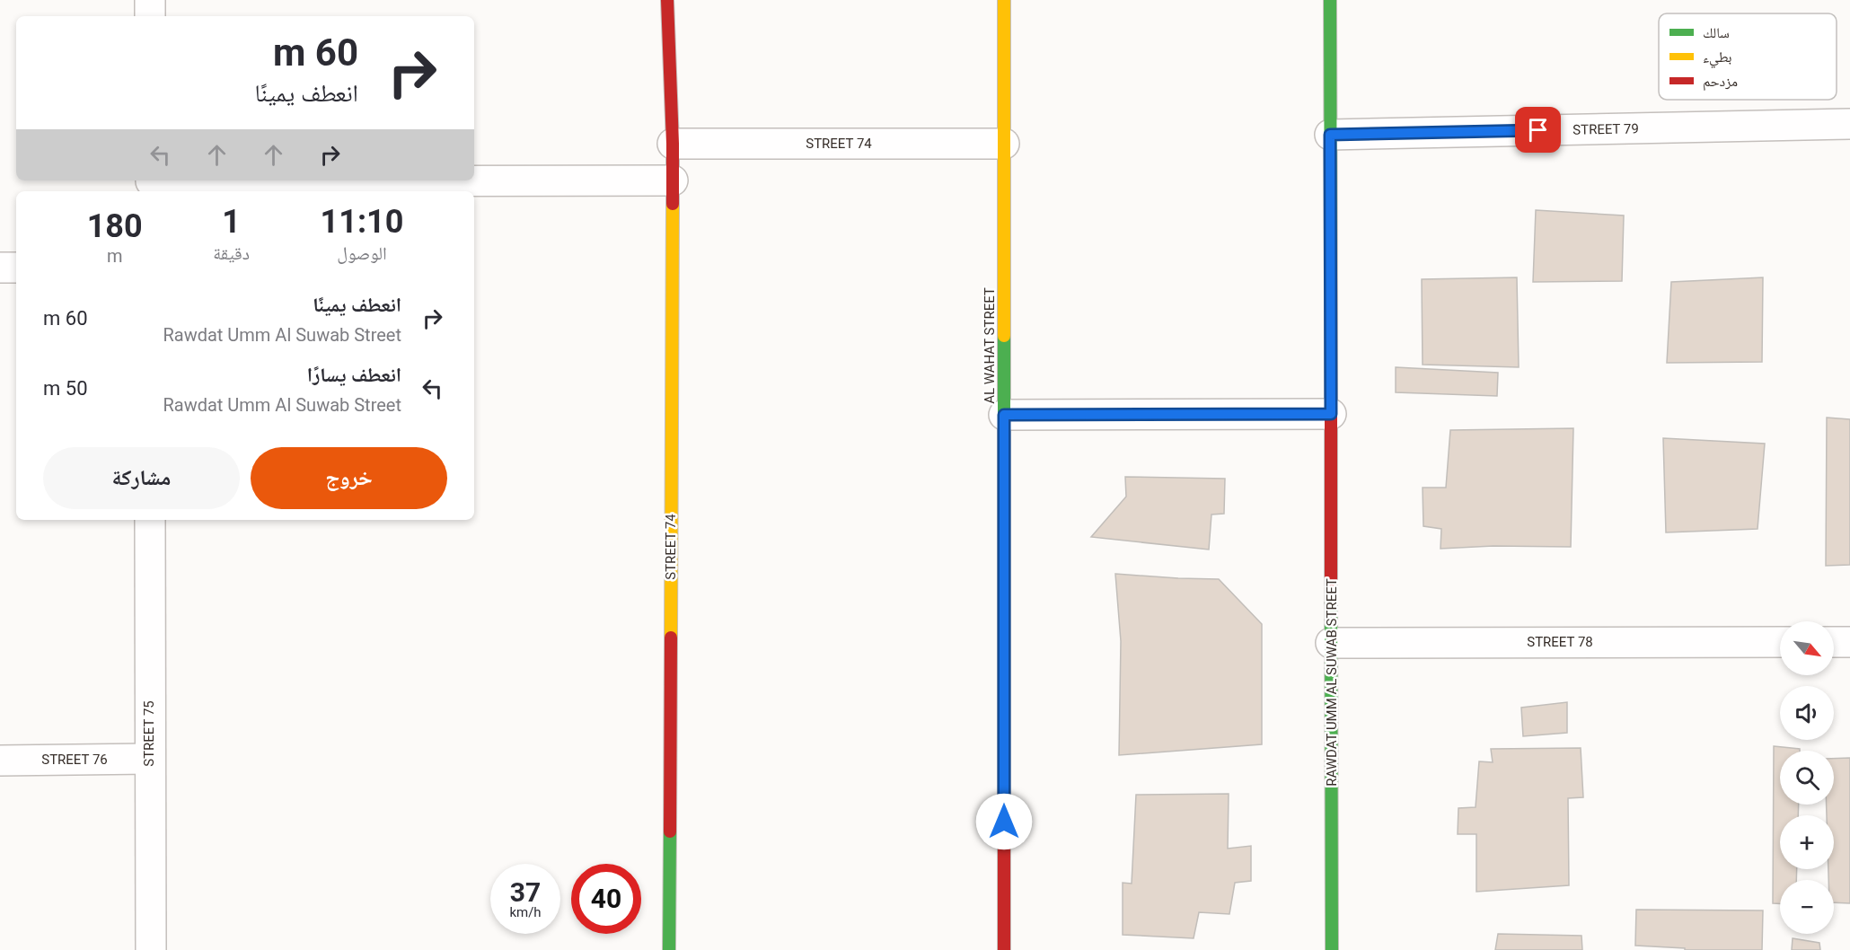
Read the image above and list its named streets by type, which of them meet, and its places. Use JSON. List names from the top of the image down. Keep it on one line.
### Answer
{"streets":{"street":["STREET 79","STREET 74","AL WAHAT STREET","STREET 78","RAWDAT UMM AL SUWAB STREET","STREET 75","STREET 76"]},"crossings":[["STREET 79","RAWDAT UMM AL SUWAB STREET"],["STREET 74","AL WAHAT STREET"],["STREET 78","RAWDAT UMM AL SUWAB STREET"],["STREET 75","STREET 76"]],"legend":["سالك","بطيء","مزدحم"],"north":"bottom right","page":{"turn":["60 m","انعطف يمينًا"],"eta":["11:10","الوصول","1","دقيقة","180","m"],"list":[{"name":"انعطف يمينًا","note":"Rawdat Umm Al Suwab Street","value":"60 m"},{"name":"انعطف يسارًا","note":"Rawdat Umm Al Suwab Street","value":"50 m"}],"buttons":["خروج","مشاركة"],"map_buttons":["+","−"],"speed":"37 km/h","limit":"40"}}
